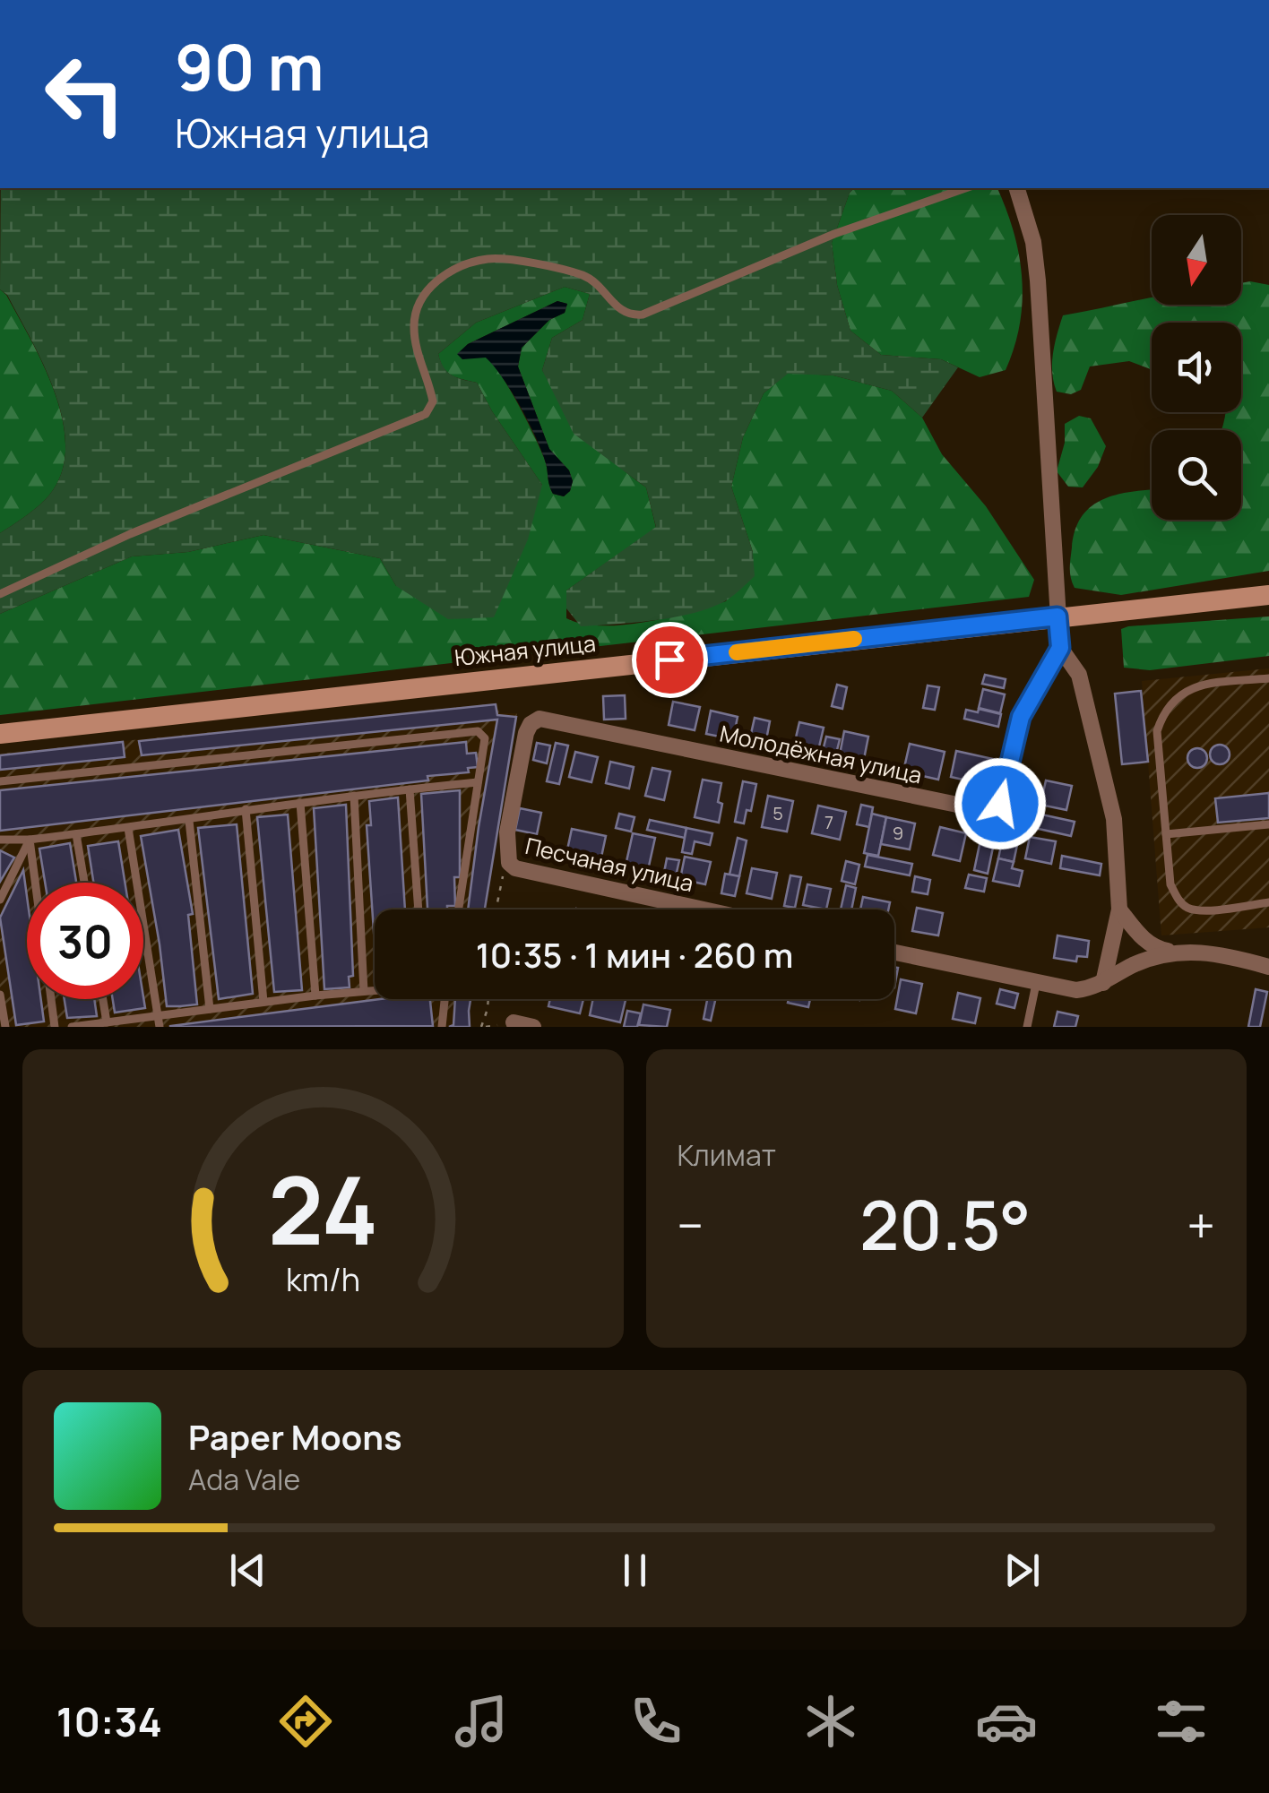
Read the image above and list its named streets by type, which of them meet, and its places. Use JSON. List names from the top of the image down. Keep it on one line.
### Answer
{"streets":{"main road":["Южная улица"],"street":["Молодёжная улица","Песчаная улица"]},"crossings":[["Молодёжная улица","Песчаная улица"]],"house_numbers":["5","7","9"],"north":"bottom","page":{"turn":["90 m","Южная улица"],"limit":"30","trip":"10:35 · 1 мин · 260 m","tile":"Климат","heat":["−","20.5°","+"],"song":["Paper Moons","Ada Vale"],"tabs":"10:34","gauge":["24","km/h"]}}
